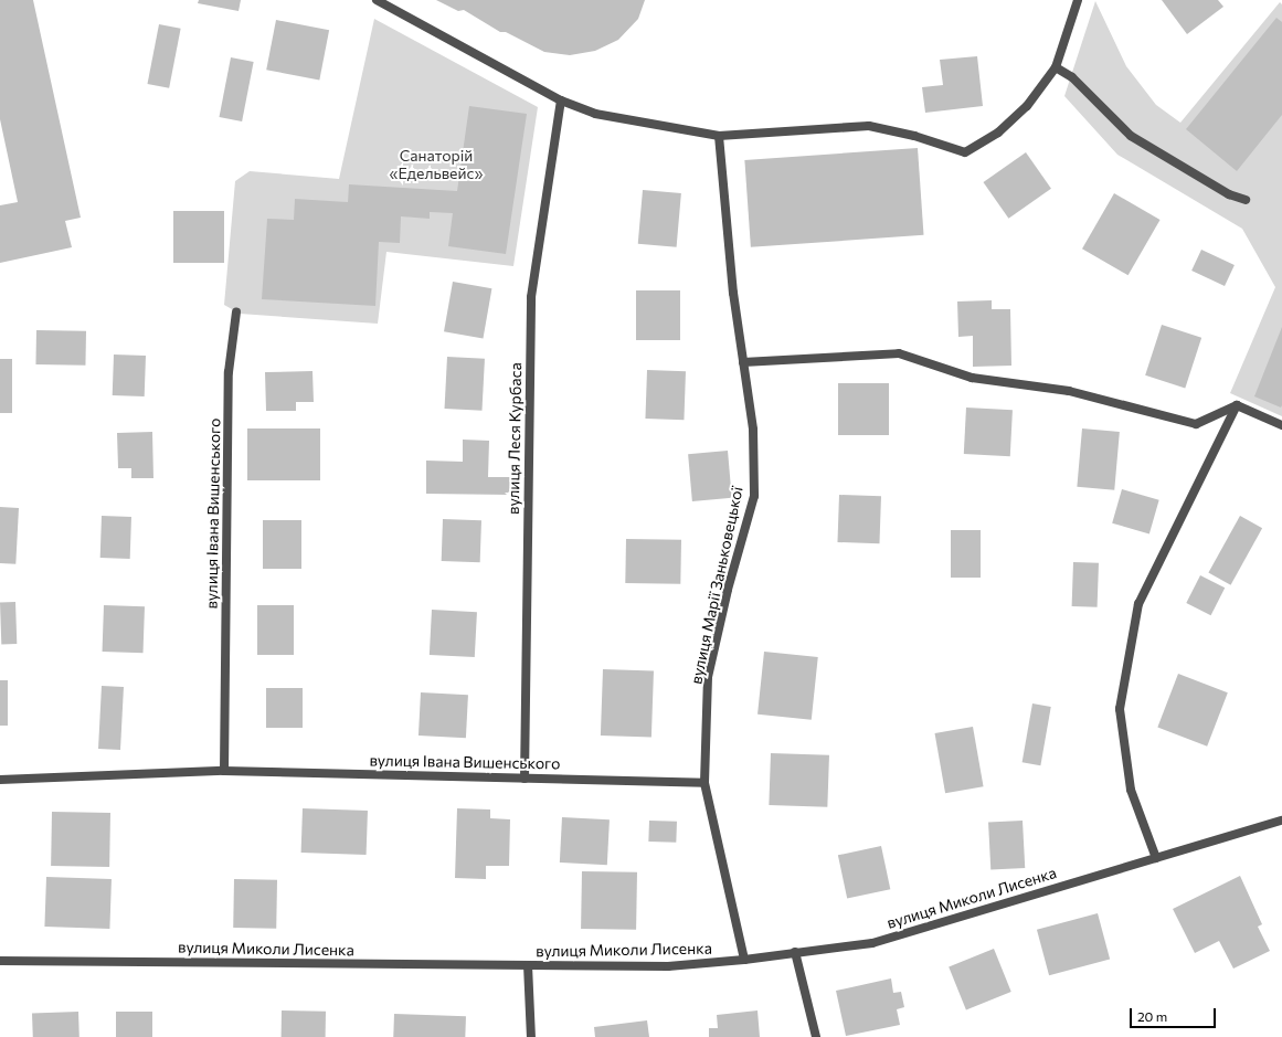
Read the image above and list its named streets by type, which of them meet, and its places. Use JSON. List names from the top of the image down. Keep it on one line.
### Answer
{"streets":{"street":["вулиця Леся Курбаса","вулиця Івана Вишенського","вулиця Марії Заньковецької","вулиця Миколи Лисенка"]},"crossings":[["вулиця Леся Курбаса","вулиця Івана Вишенського"],["вулиця Івана Вишенського","вулиця Марії Заньковецької"],["вулиця Марії Заньковецької","вулиця Миколи Лисенка"]],"parks":["Санаторій «Едельвейс»"],"scale_bar":"20 m"}
